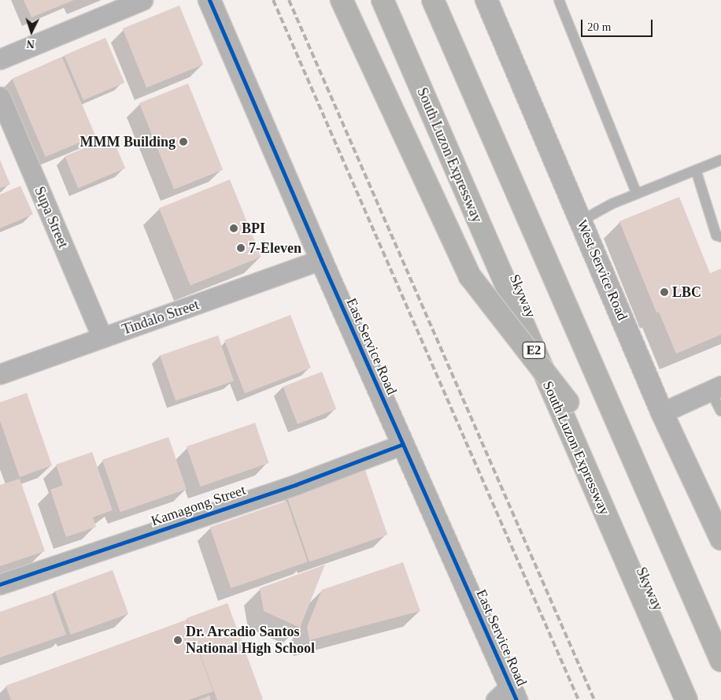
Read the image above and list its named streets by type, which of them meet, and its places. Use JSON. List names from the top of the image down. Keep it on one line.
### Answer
{"streets":{"highway":["South Luzon Expressway","Skyway","E2"],"main road":["West Service Road","East Service Road"],"street":["Supa Street","Tindalo Street","Kamagong Street"]},"crossings":[["Supa Street","Tindalo Street"],["Tindalo Street","East Service Road"],["East Service Road","Kamagong Street"]],"places":["MMM Building","BPI","7-Eleven","LBC","Dr. Arcadio Santos National High School"],"scale_bar":"20 m","north":"bottom"}
